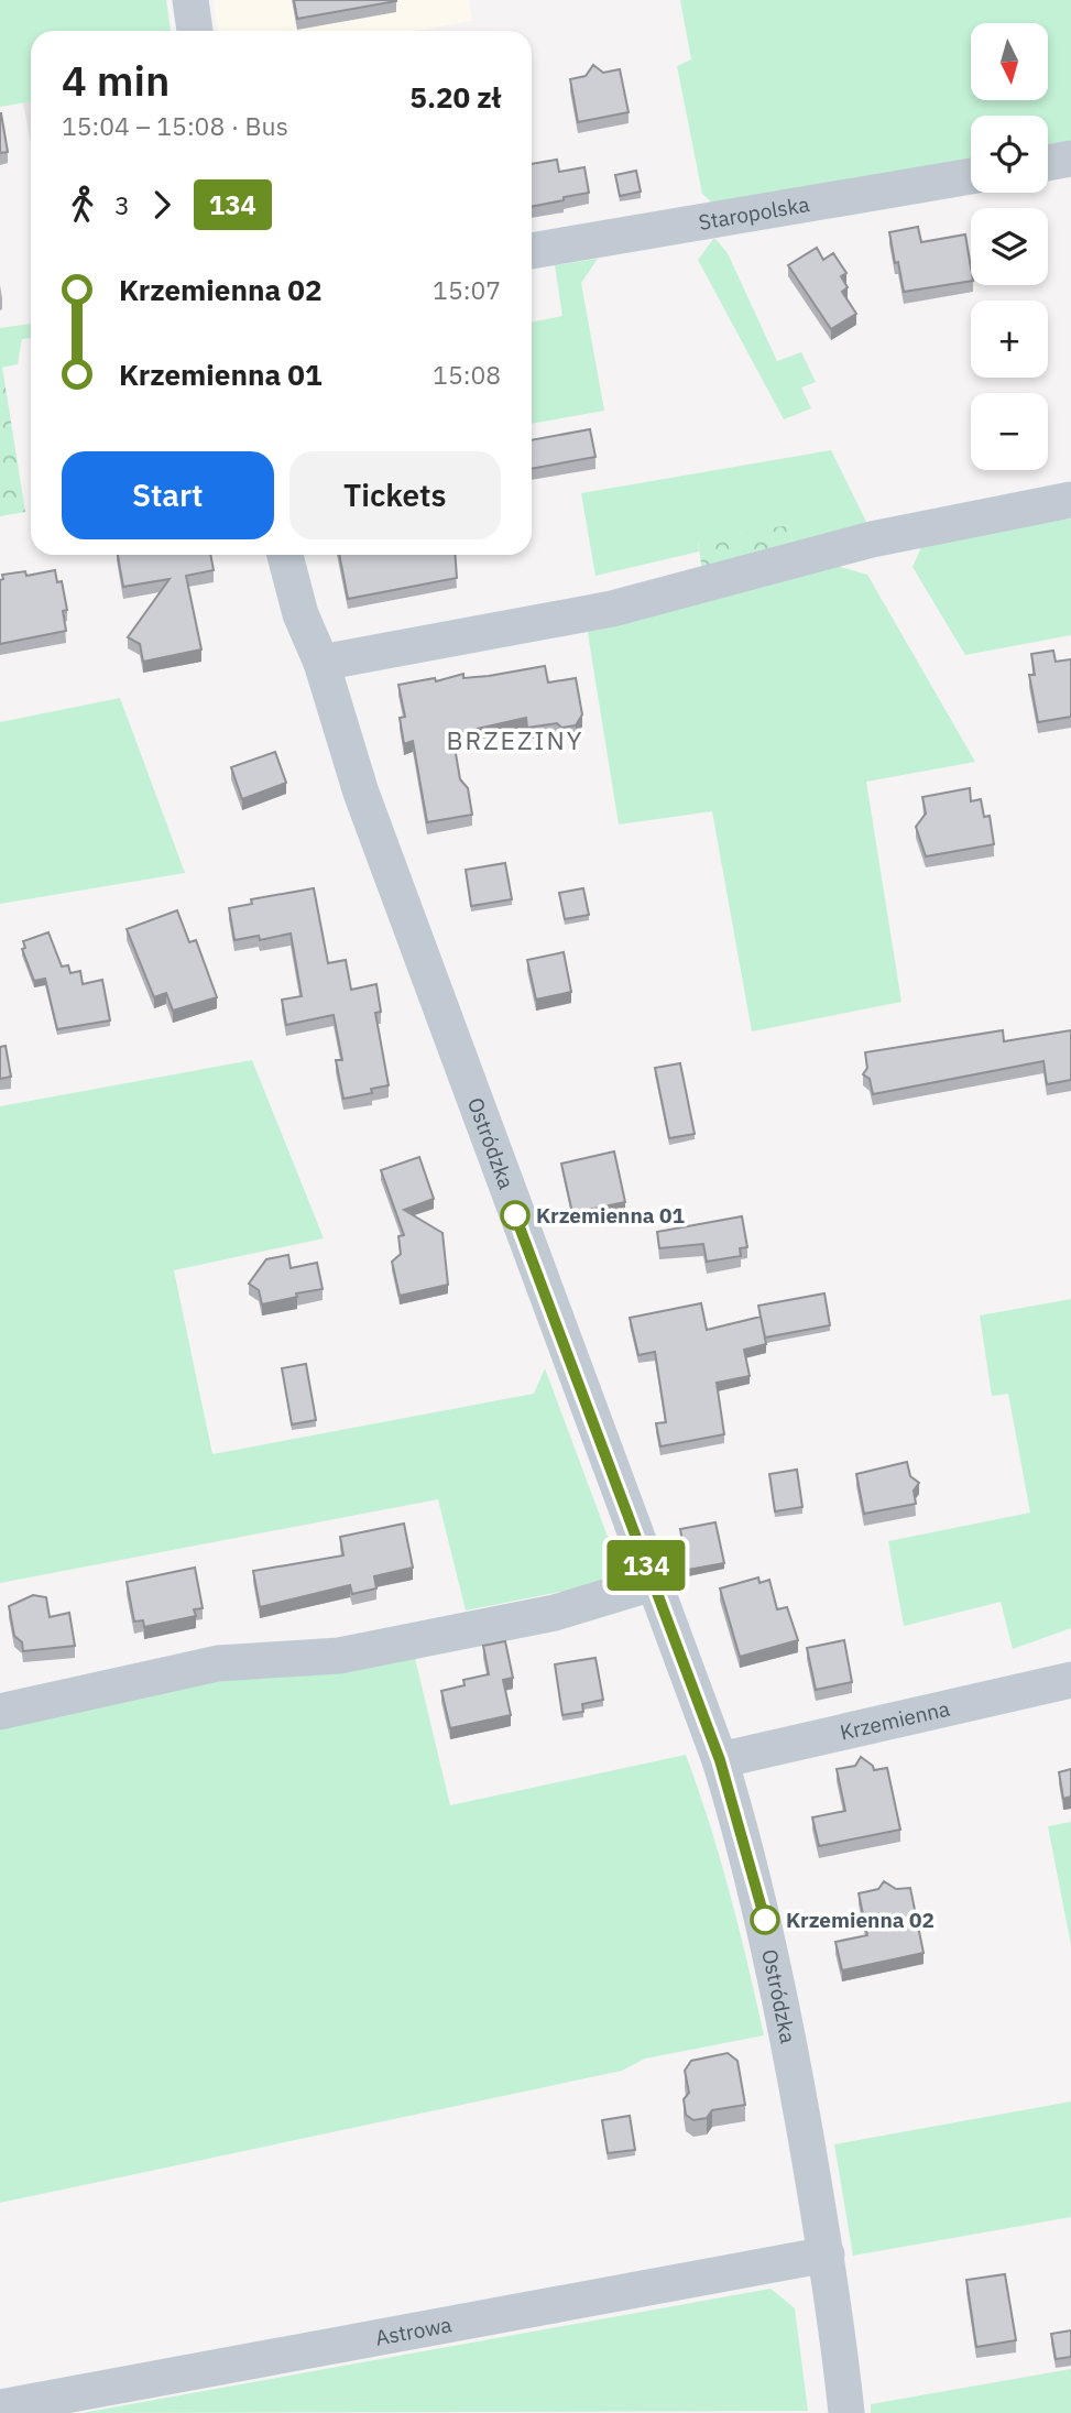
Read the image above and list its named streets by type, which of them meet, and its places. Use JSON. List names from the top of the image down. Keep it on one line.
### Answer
{"streets":{"street":["Staropolska","Ostródzka","Krzemienna","Astrowa"]},"crossings":[["Ostródzka","Krzemienna"],["Ostródzka","Astrowa"]],"districts":["BRZEZINY"],"places":["Krzemienna 01","Krzemienna 02"],"lines":["bus line 134"],"north":"bottom","page":{"on_map":"134","map_buttons":["+","−"],"heading":["4 min","15:04 – 15:08 · Bus","5.20 zł"],"legs":["3","134"],"list":[{"name":"Krzemienna 02","value":"15:07"},{"name":"Krzemienna 01","value":"15:08"}],"buttons":["Start","Tickets"]}}
